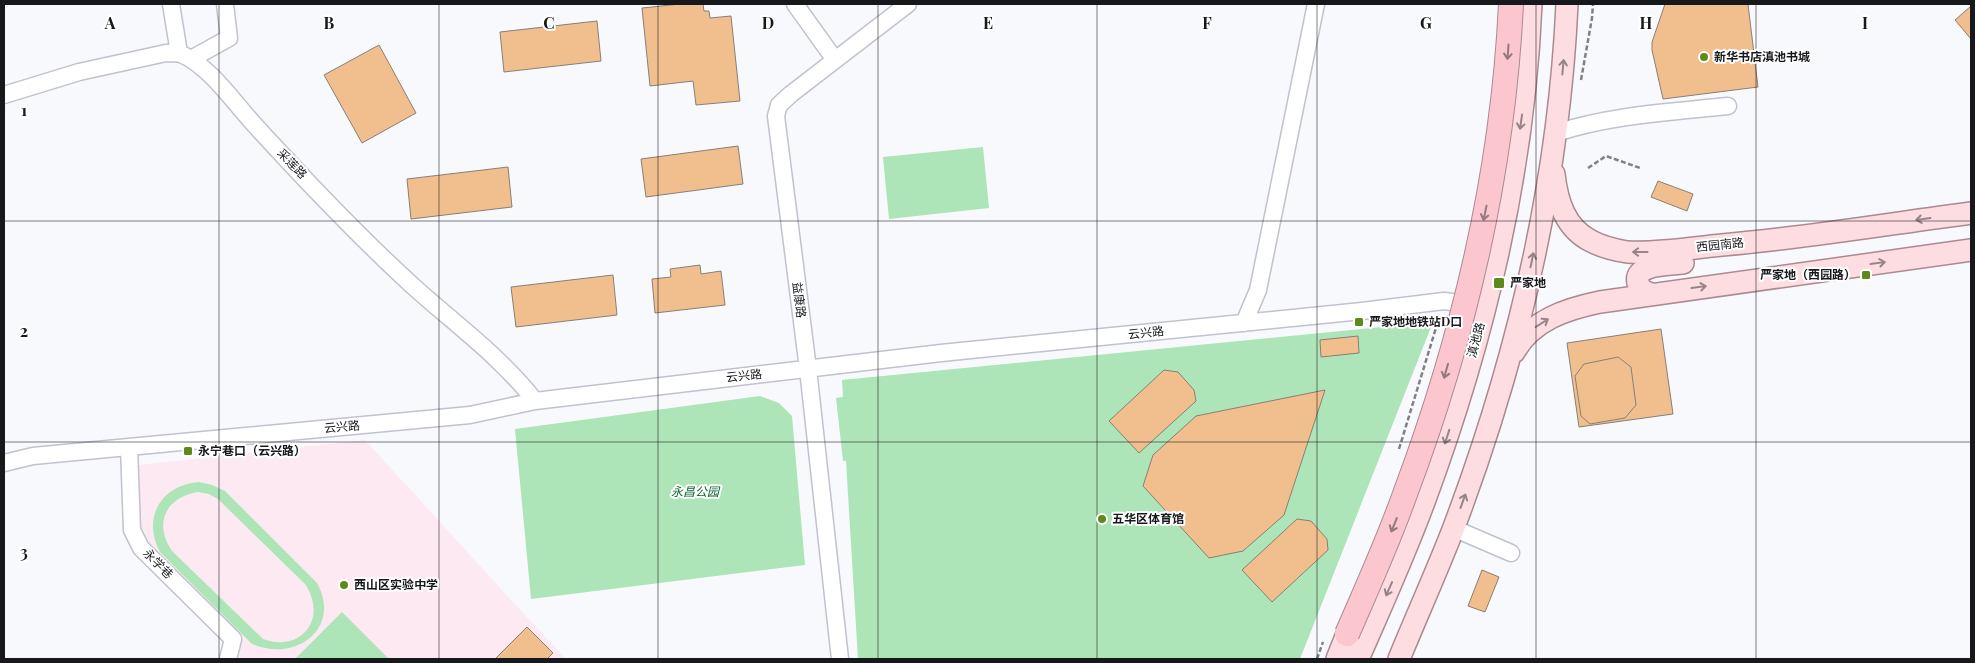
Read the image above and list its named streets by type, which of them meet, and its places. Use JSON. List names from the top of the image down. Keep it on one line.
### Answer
{"streets":{"main road":["西园南路","滇池路"],"street":["采莲路","益康路","云兴路","永学巷"]},"crossings":[["采莲路","云兴路"],["益康路","云兴路"],["云兴路","滇池路"],["云兴路","永学巷"]],"parks":["永昌公园"],"places":{"other":["新华书店滇池书城","五华区体育馆","西山区实验中学"],"transit":["严家地（西园路）","严家地","严家地地铁站D口","永宁巷口（云兴路）"]},"grid":{"columns":["A","B","C","D","E","F","G","H","I"],"rows":["1","2","3"]}}
